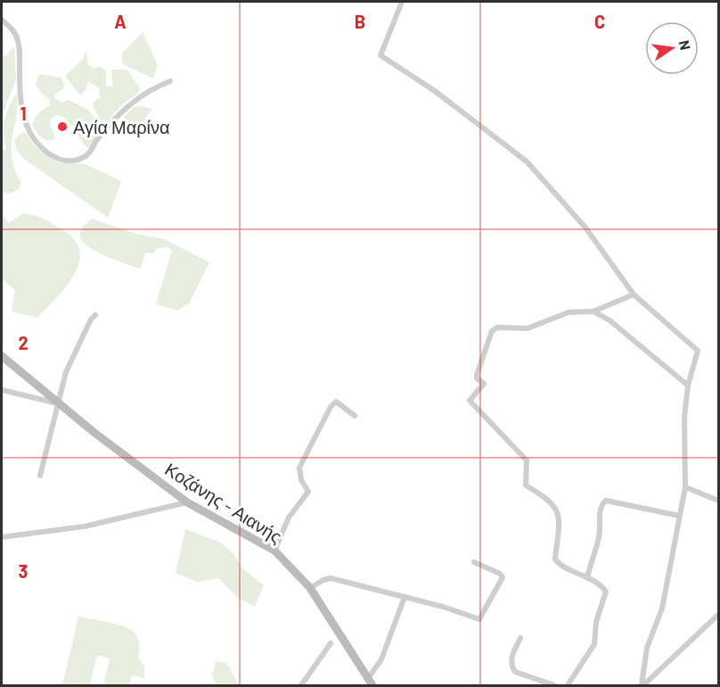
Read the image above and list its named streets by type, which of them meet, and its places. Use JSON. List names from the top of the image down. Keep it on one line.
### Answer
{"streets":{"main road":["Κοζάνης - Αιανής"]},"places":["Αγία Μαρίνα"],"north":"right","grid":{"columns":["A","B","C"],"rows":["1","2","3"]}}
